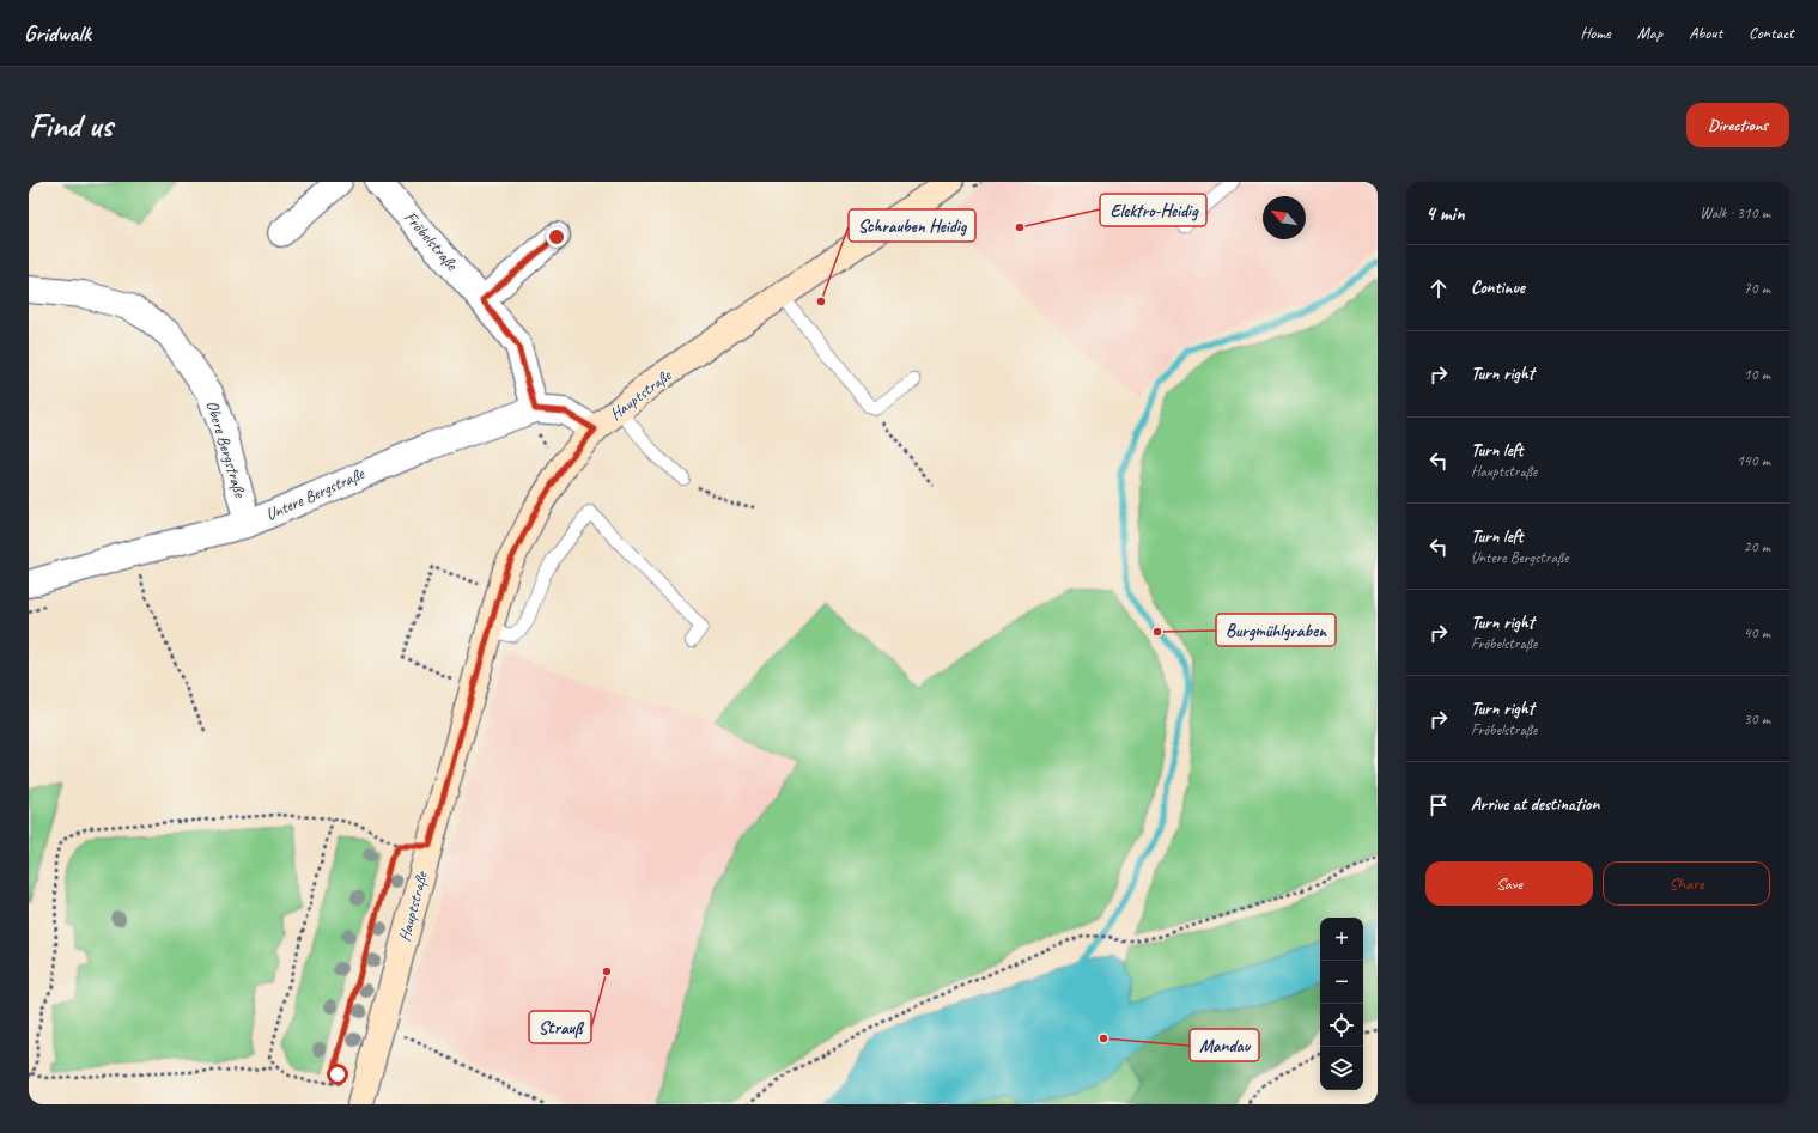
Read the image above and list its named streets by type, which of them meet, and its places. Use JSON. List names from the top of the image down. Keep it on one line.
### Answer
{"streets":{"main road":["Hauptstraße"],"street":["Fröbelstraße","Obere Bergstraße","Untere Bergstraße"]},"crossings":[["Fröbelstraße","Untere Bergstraße"],["Hauptstraße","Untere Bergstraße"],["Obere Bergstraße","Untere Bergstraße"]],"places":["Elektro-Heidig","Schrauben Heidig","Burgmühlgraben","Strauß","Mandau"],"north":"top left","page":{"header":"Gridwalk","nav":["Home","Map","About","Contact"],"buttons":["Directions",["Save","Share"]],"title":"Find us","heading":["4 min","Walk · 310 m"],"list":[["Continue","70 m"],["Turn right","10 m"],["Turn left","Hauptstraße","140 m"],["Turn left","Untere Bergstraße","20 m"],["Turn right","Fröbelstraße","40 m"],["Turn right","Fröbelstraße","30 m"],"Arrive at destination"],"map_buttons":["+","−"]}}
